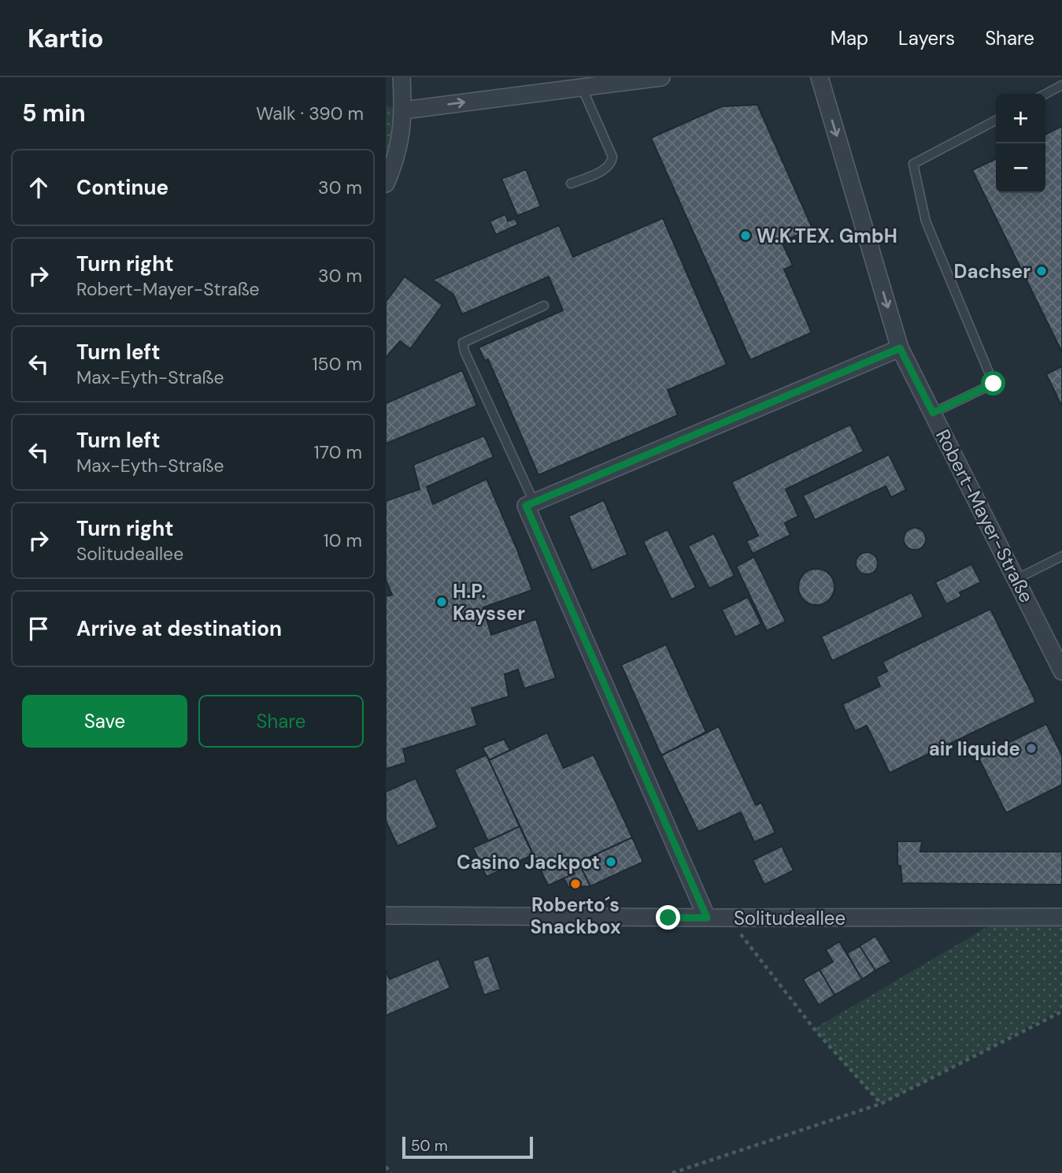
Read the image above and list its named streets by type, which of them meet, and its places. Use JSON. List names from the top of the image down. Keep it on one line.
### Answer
{"streets":{"street":["Robert-Mayer-Straße","Solitudeallee"]},"one_way":["Robert-Mayer-Straße"],"places":["W.K.TEX. GmbH","Dachser","H.P. Kaysser","air liquide","Casino Jackpot","Roberto´s Snackbox"],"scale_bar":"50 m","page":{"header":"Kartio","nav":["Map","Layers","Share"],"heading":["5 min","Walk · 390 m"],"map_buttons":["+","−"],"list":[["Continue","30 m"],["Turn right","Robert-Mayer-Straße","30 m"],["Turn left","Max-Eyth-Straße","150 m"],["Turn left","Max-Eyth-Straße","170 m"],["Turn right","Solitudeallee","10 m"],"Arrive at destination"],"buttons":["Save","Share"],"scale":"50 m"}}
